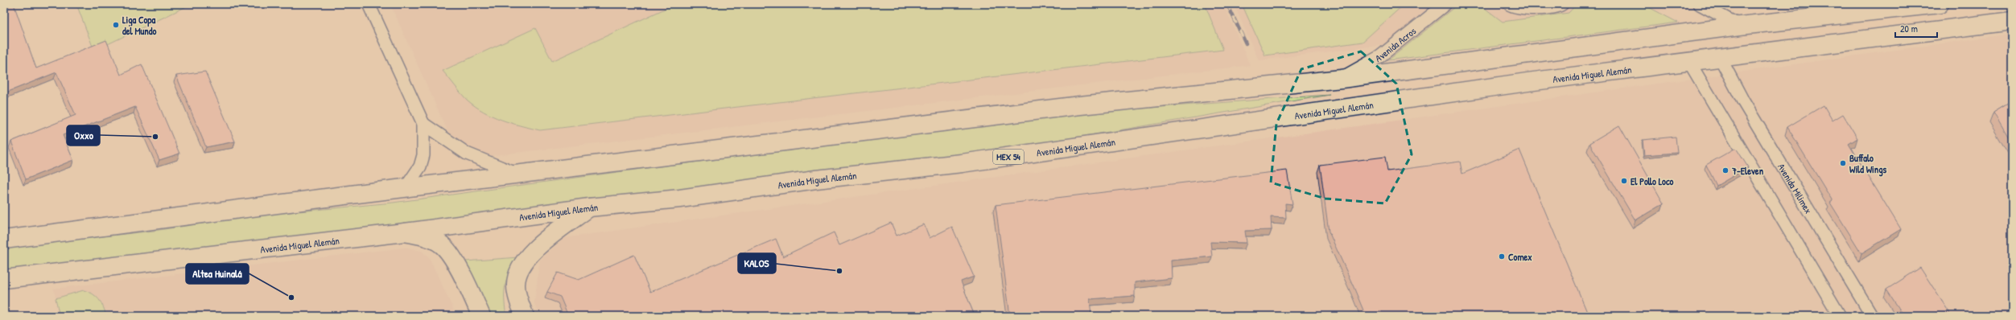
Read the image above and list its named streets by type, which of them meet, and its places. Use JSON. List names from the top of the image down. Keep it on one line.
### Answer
{"streets":{"main road":["Avenida Miguel Alemán","MEX 54"],"street":["Avenida Acros","Avenida Milimex"]},"crossings":[["Avenida Miguel Alemán","Avenida Milimex"]],"places":["Liga Copa del Mundo","Oxxo","Buffalo Wild Wings","7-Eleven","El Pollo Loco","Comex","KALOS","Altea Huinalá"],"scale_bar":"20 m"}
